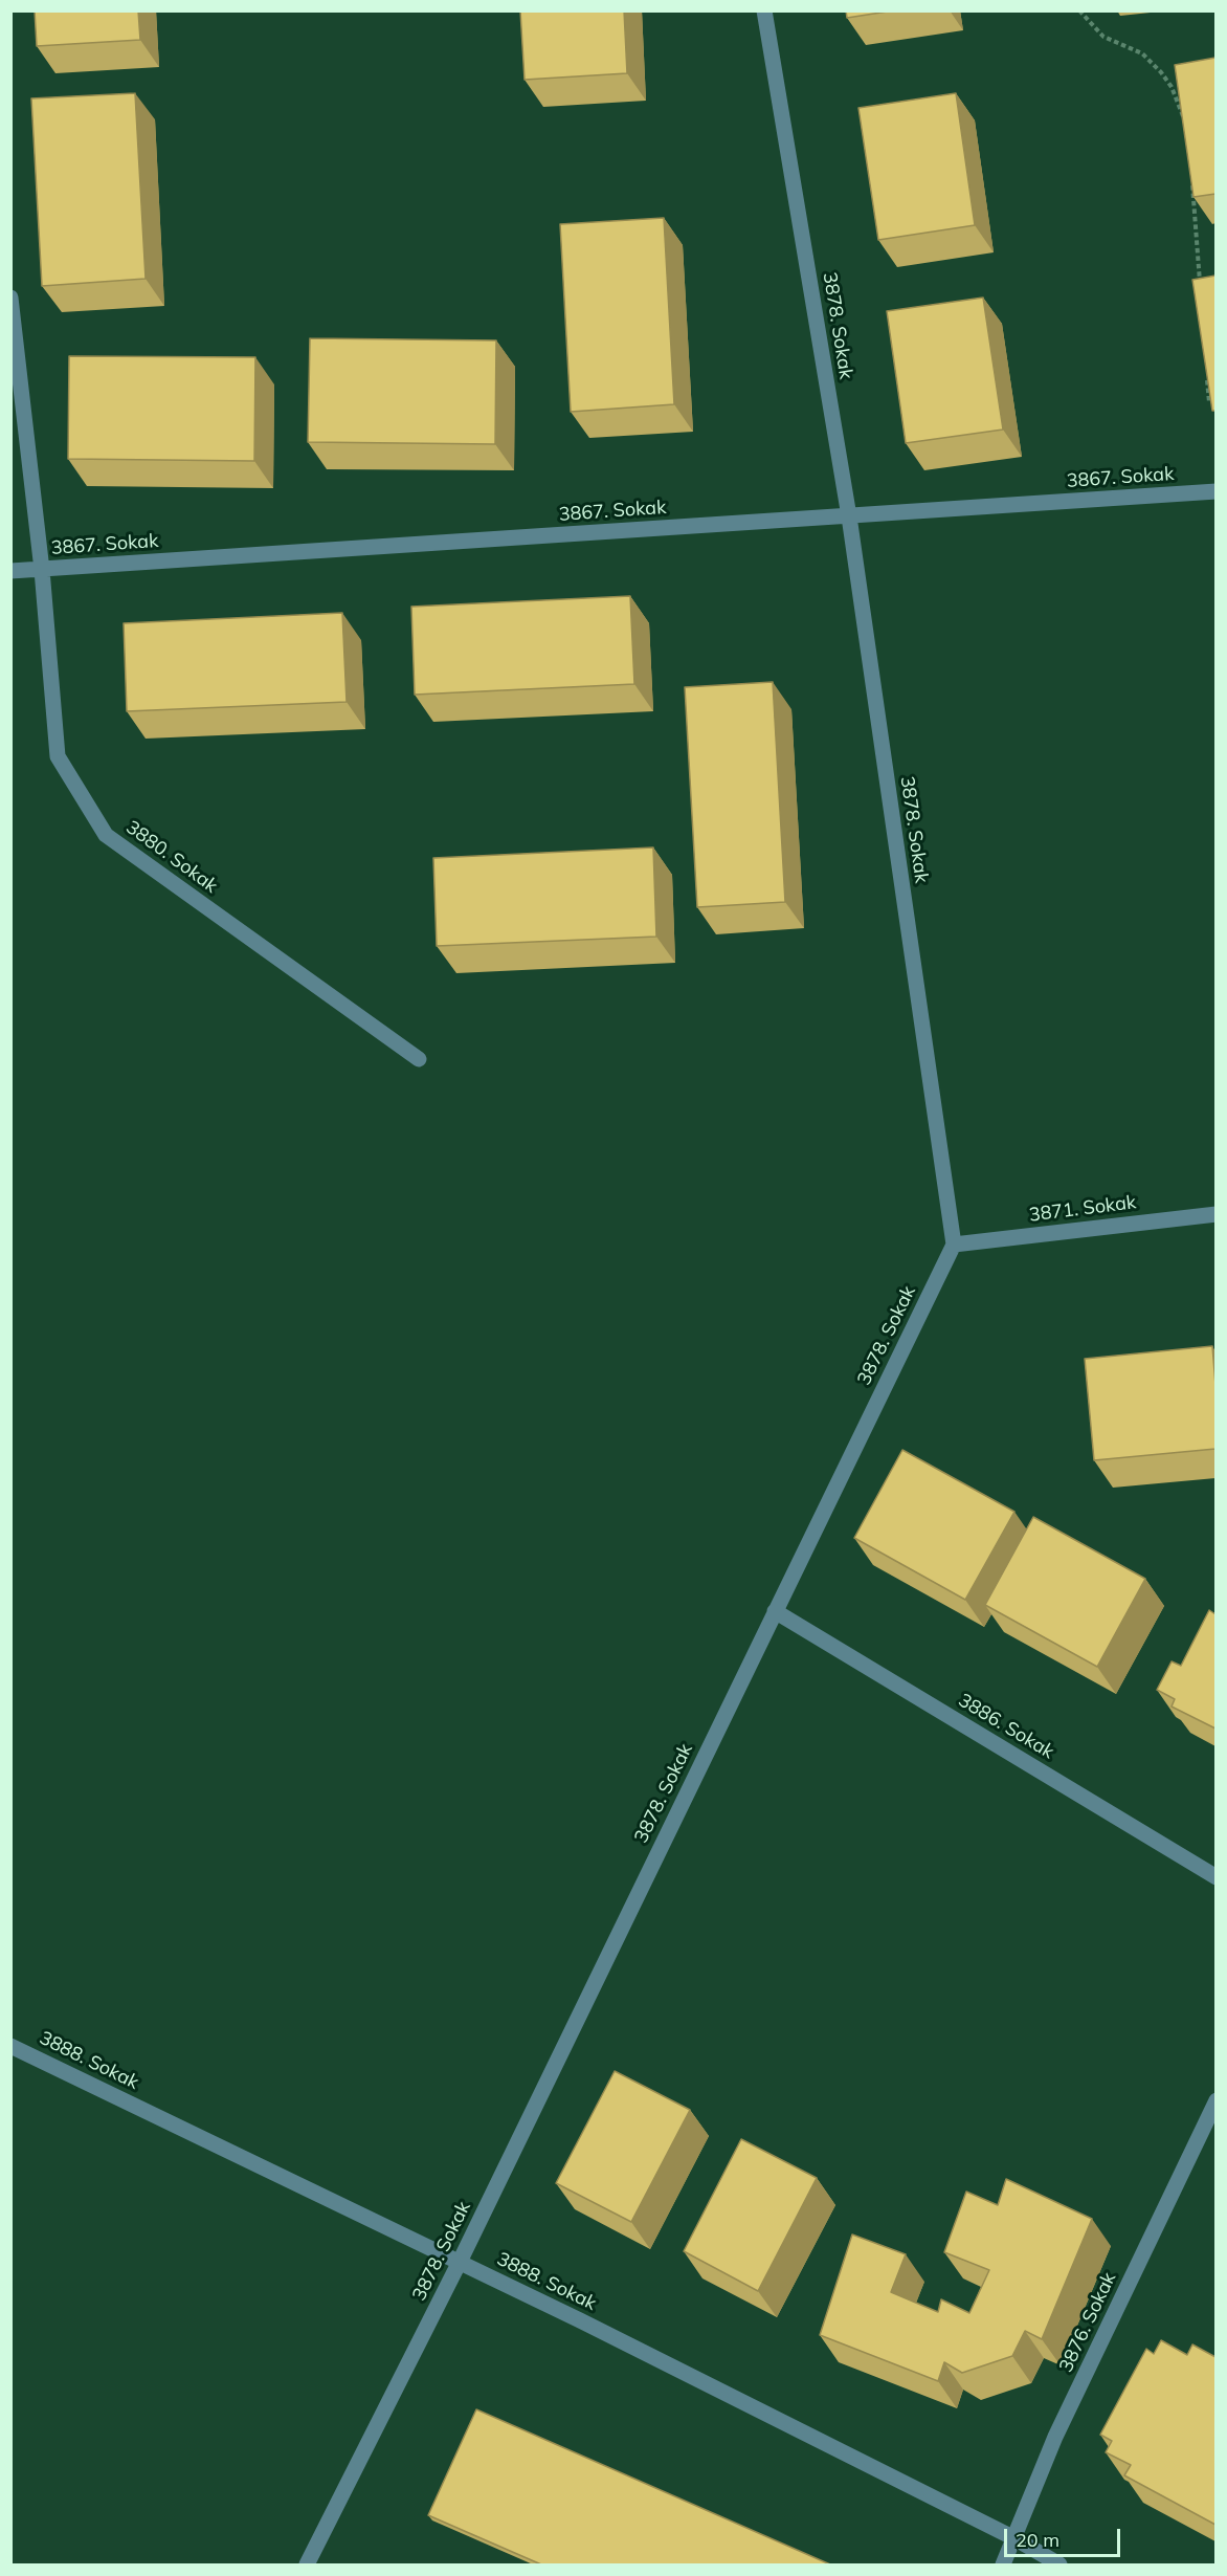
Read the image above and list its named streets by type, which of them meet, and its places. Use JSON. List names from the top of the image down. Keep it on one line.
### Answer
{"streets":{"street":["3878. Sokak","3867. Sokak","3880. Sokak","3871. Sokak","3886. Sokak","3888. Sokak","3876. Sokak"]},"crossings":[["3878. Sokak","3867. Sokak"],["3878. Sokak","3871. Sokak"],["3878. Sokak","3886. Sokak"],["3878. Sokak","3888. Sokak"],["3867. Sokak","3880. Sokak"],["3888. Sokak","3876. Sokak"]],"scale_bar":"20 m"}
